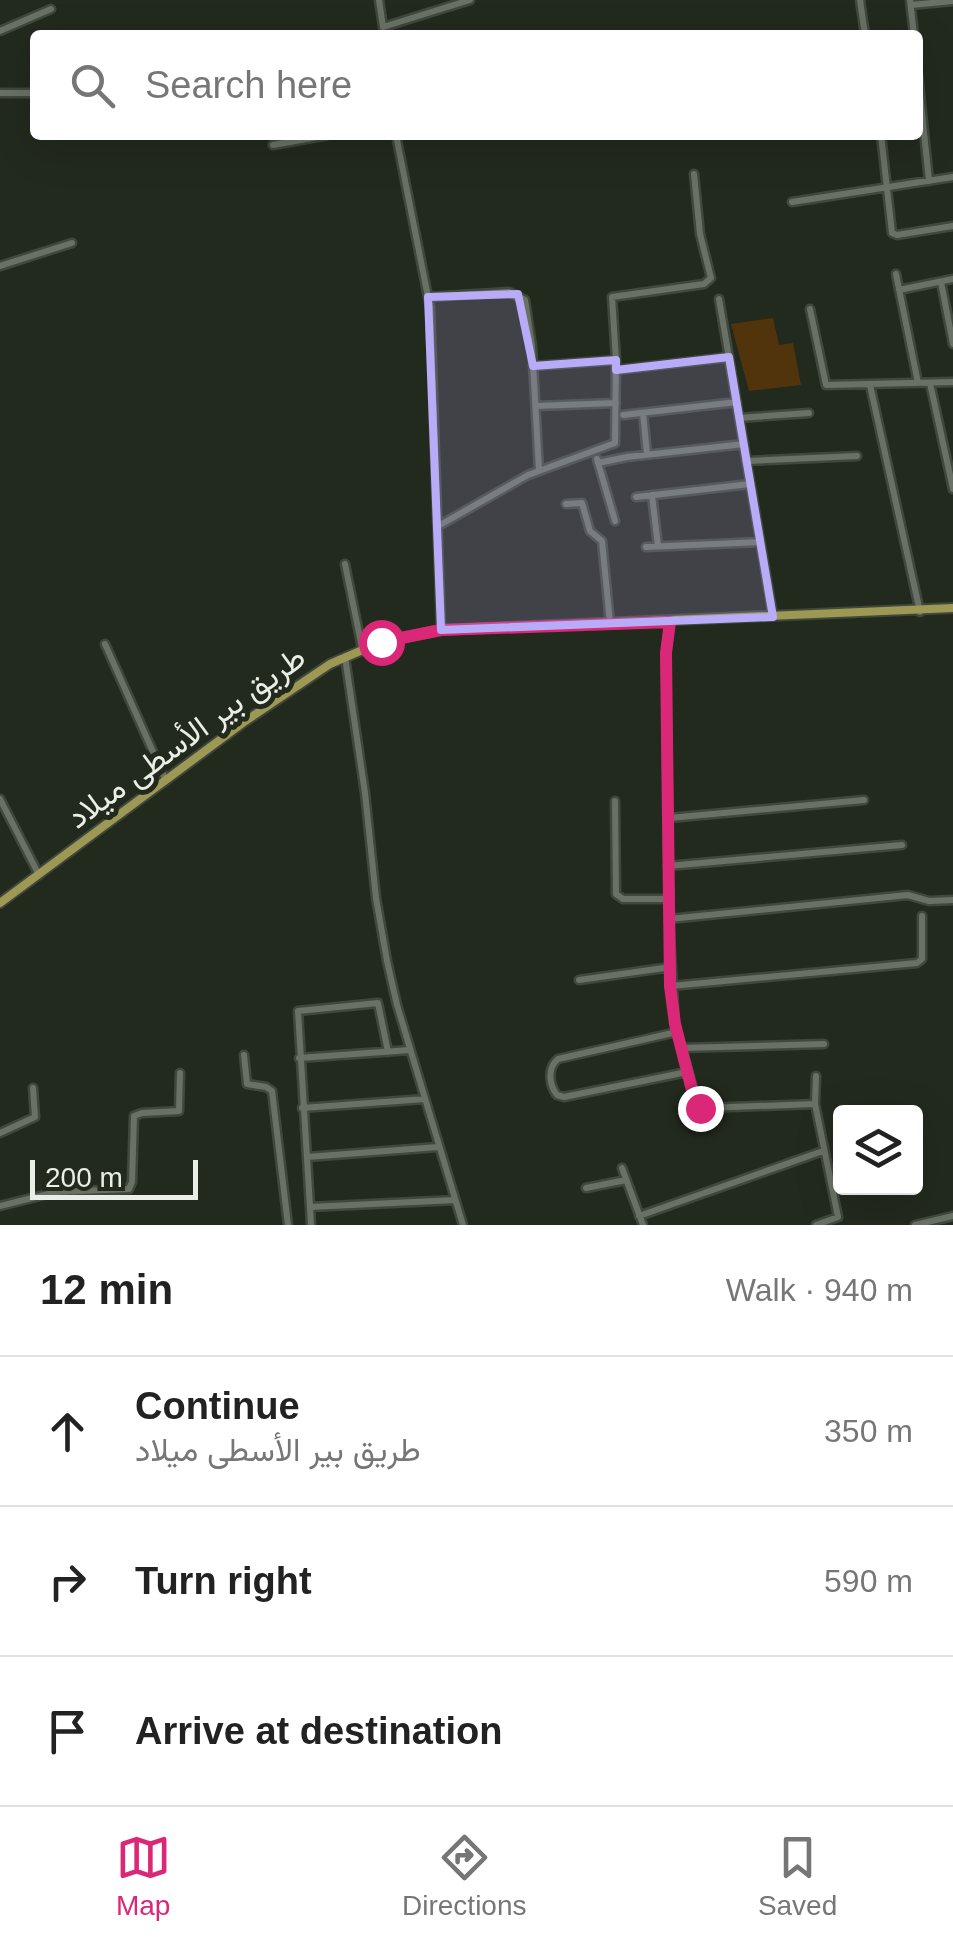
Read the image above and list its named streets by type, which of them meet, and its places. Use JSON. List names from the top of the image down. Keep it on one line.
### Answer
{"streets":{"main road":["طريق بير الأسطى ميلاد"]},"scale_bar":"200 m","page":{"search":"Search here","scale":"200 m","heading":["12 min","Walk · 940 m"],"list":[["Continue","طريق بير الأسطى ميلاد","350 m"],["Turn right","590 m"],"Arrive at destination"],"nav":["Map","Directions","Saved"]}}
